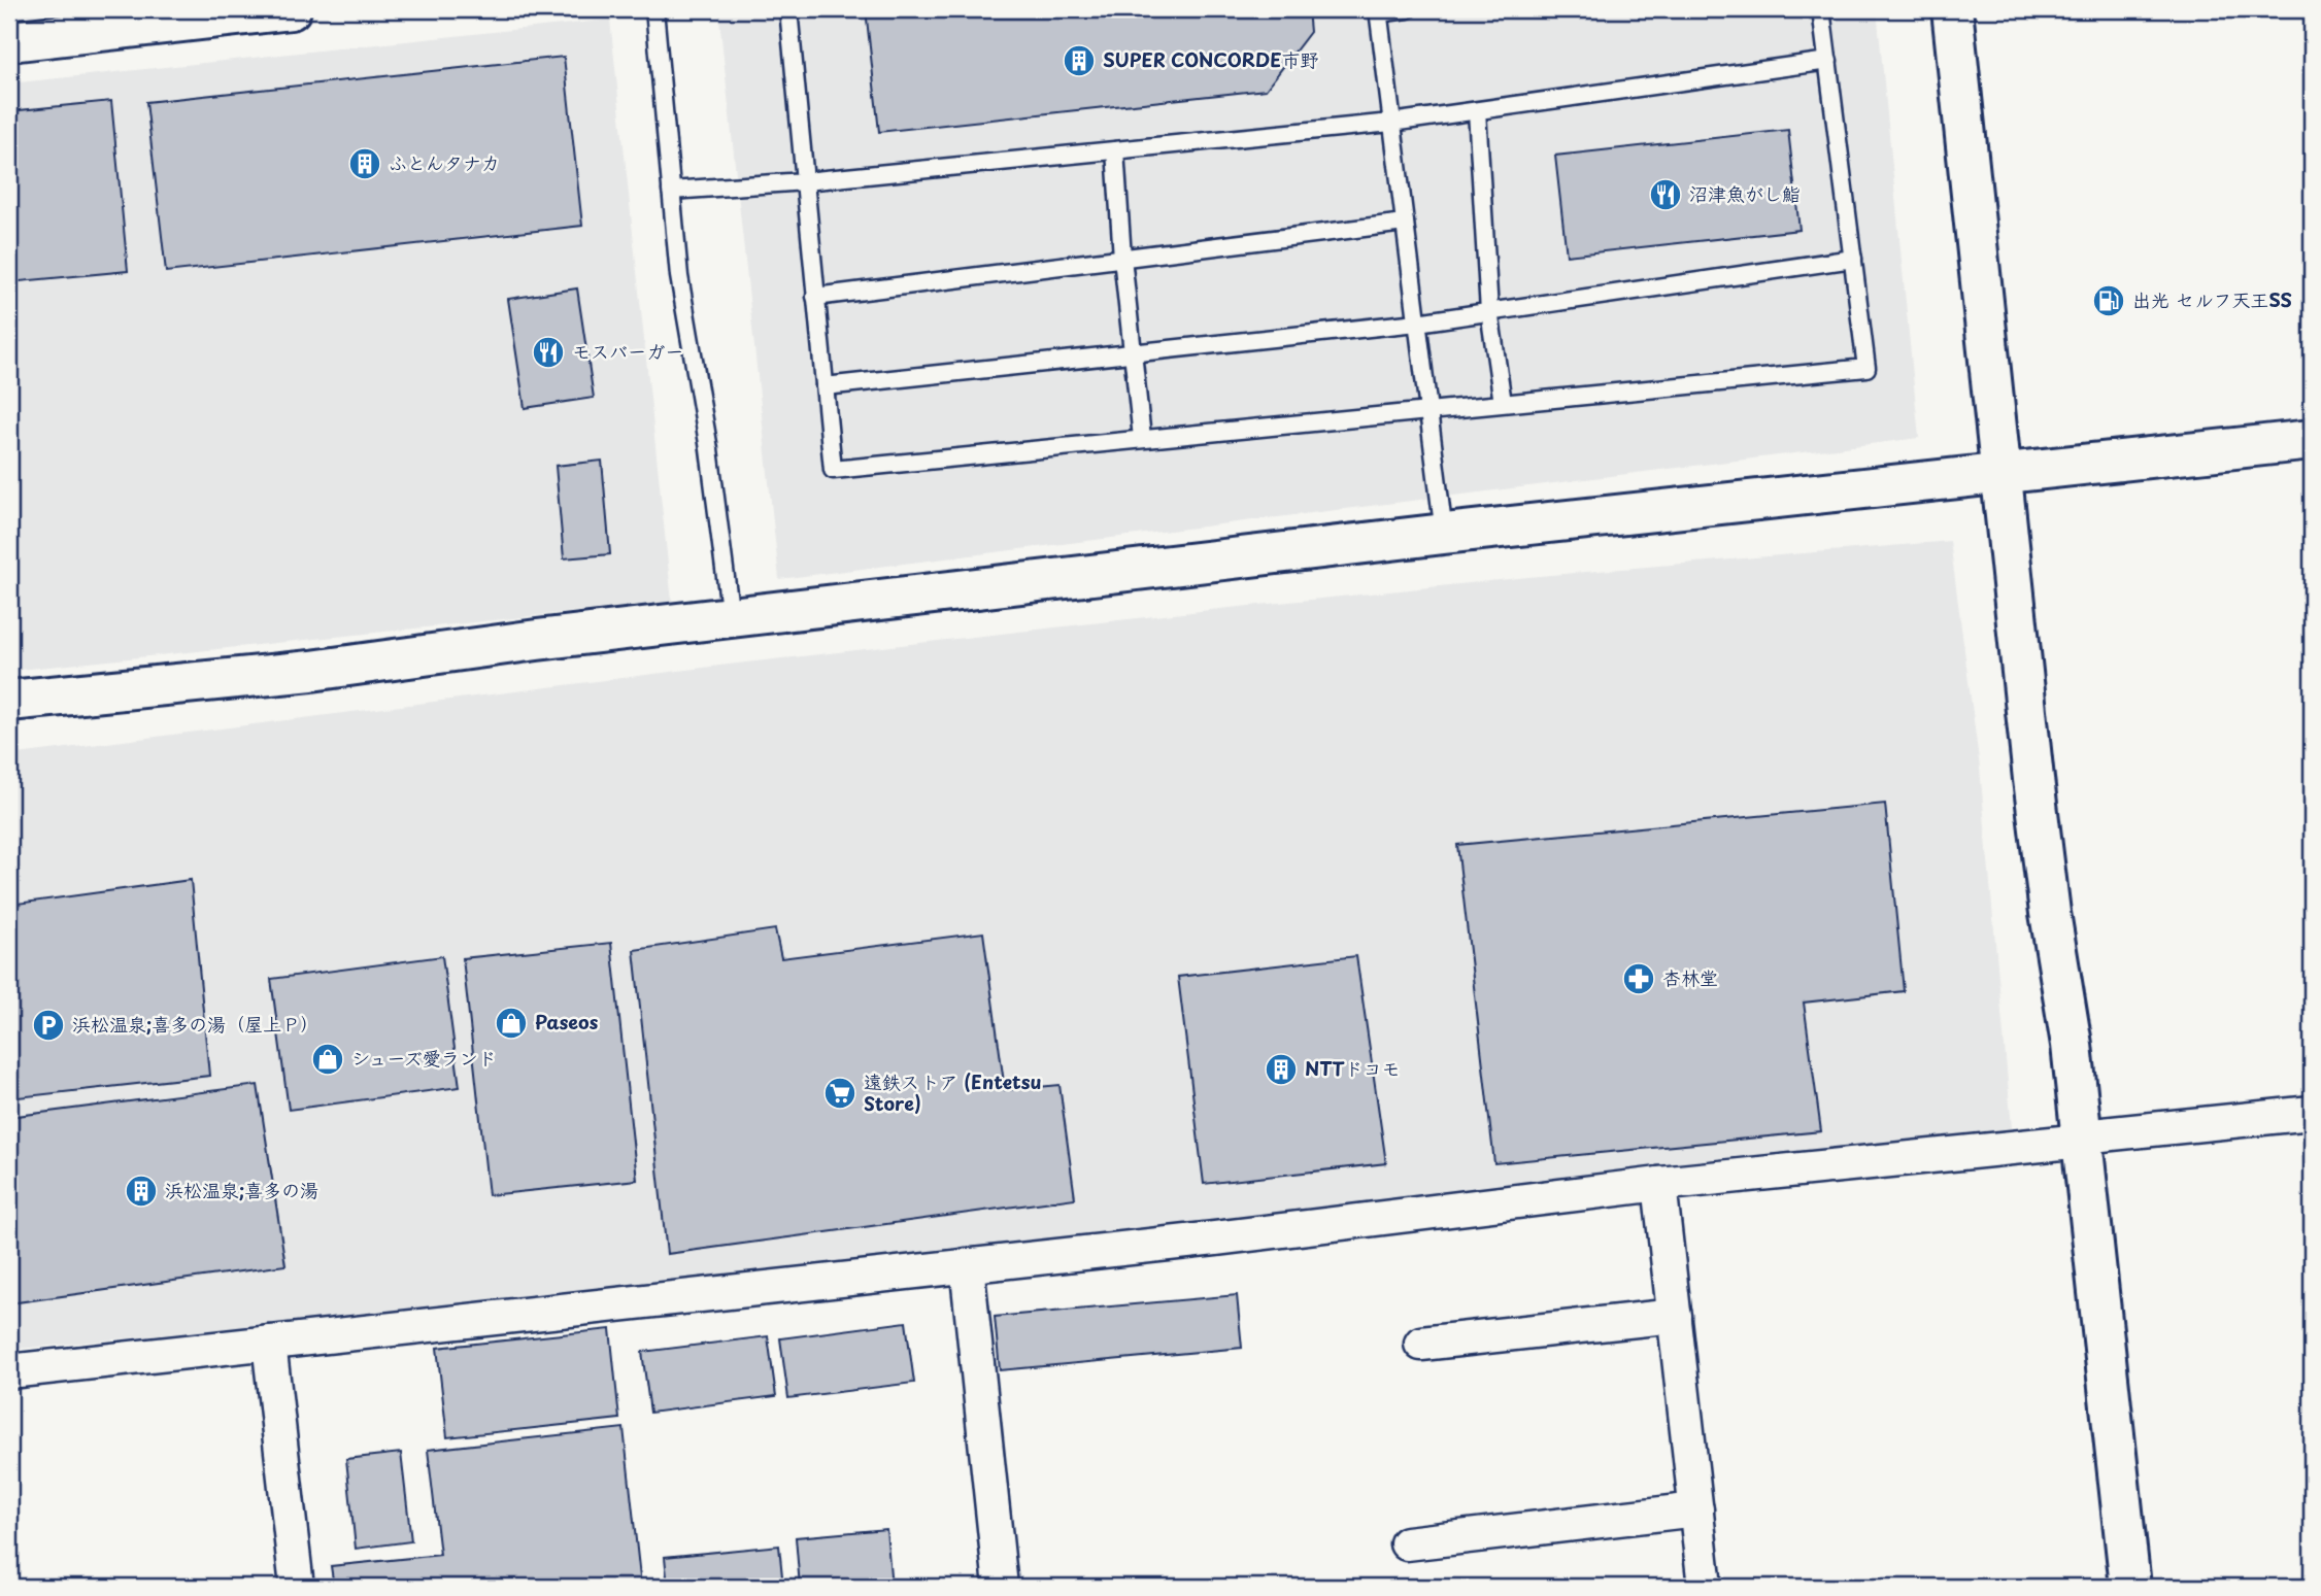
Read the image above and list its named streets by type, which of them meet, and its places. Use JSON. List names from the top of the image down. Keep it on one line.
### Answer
{"places":{"building":["SUPER CONCORDE市野","ふとんタナカ","NTTドコモ","浜松温泉;喜多の湯"],"restaurant":["沼津魚がし鮨","モスバーガー"],"fuel station":["出光 セルフ天王SS"],"pharmacy":["杏林堂"],"shop":["Paseos","シューズ愛ランド"],"parking":["浜松温泉;喜多の湯（屋上Ｐ）"],"supermarket":["遠鉄ストア (Entetsu Store)"]}}
